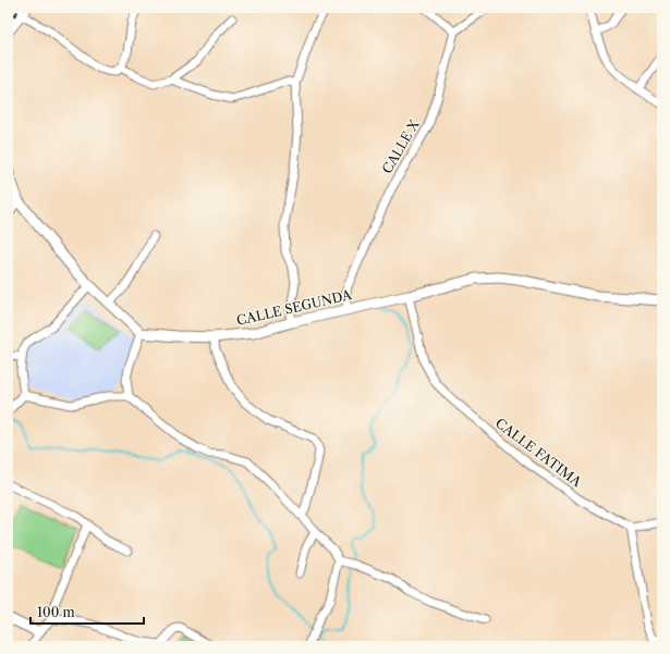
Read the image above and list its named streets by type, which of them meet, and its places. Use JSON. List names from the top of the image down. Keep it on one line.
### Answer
{"streets":{"street":["CALLE X","CALLE SEGUNDA","CALLE FATIMA"]},"crossings":[["CALLE X","CALLE SEGUNDA"],["CALLE SEGUNDA","CALLE FATIMA"]],"scale_bar":"100 m"}
